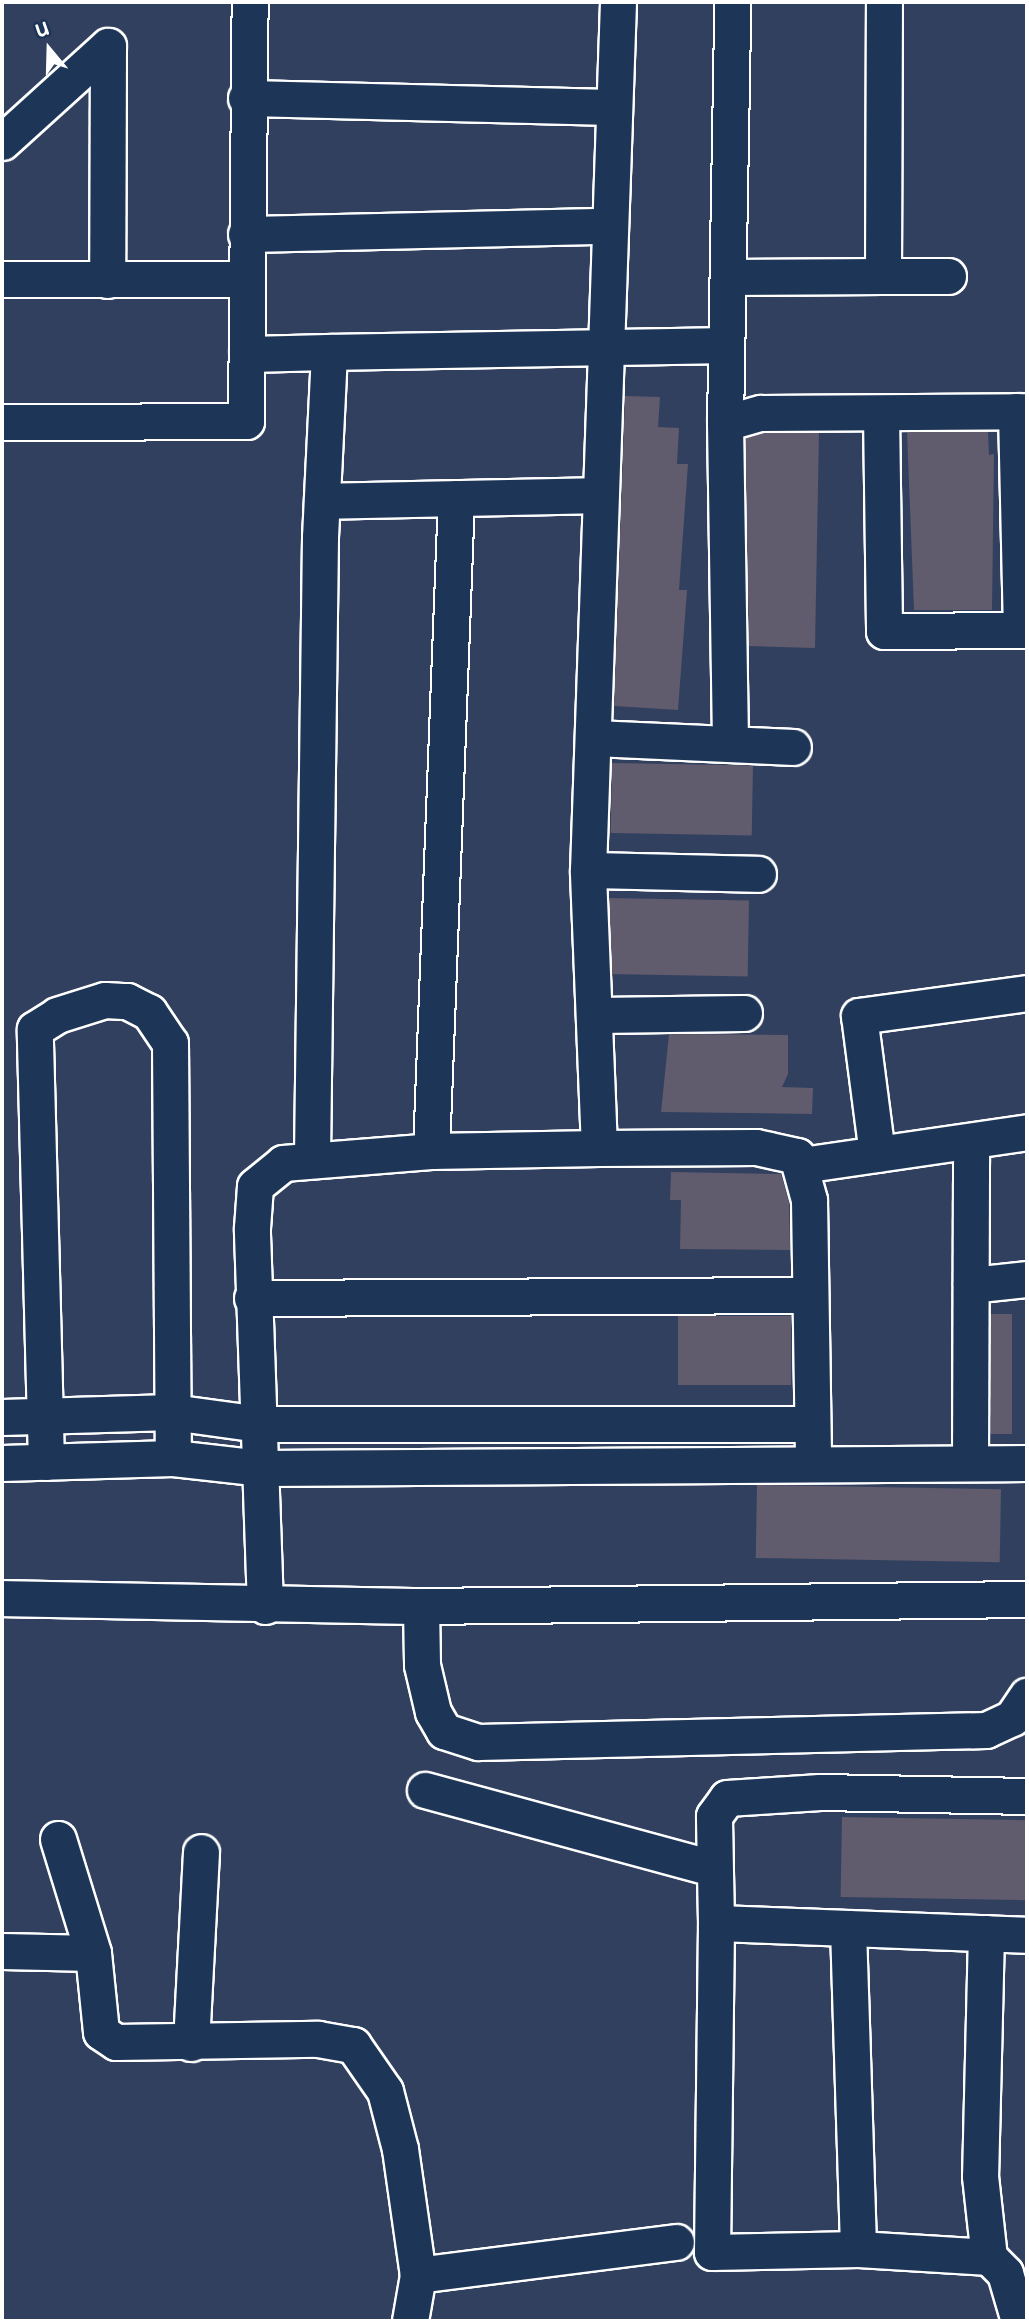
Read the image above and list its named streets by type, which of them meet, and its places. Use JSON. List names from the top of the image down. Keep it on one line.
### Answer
{"north":"top"}
